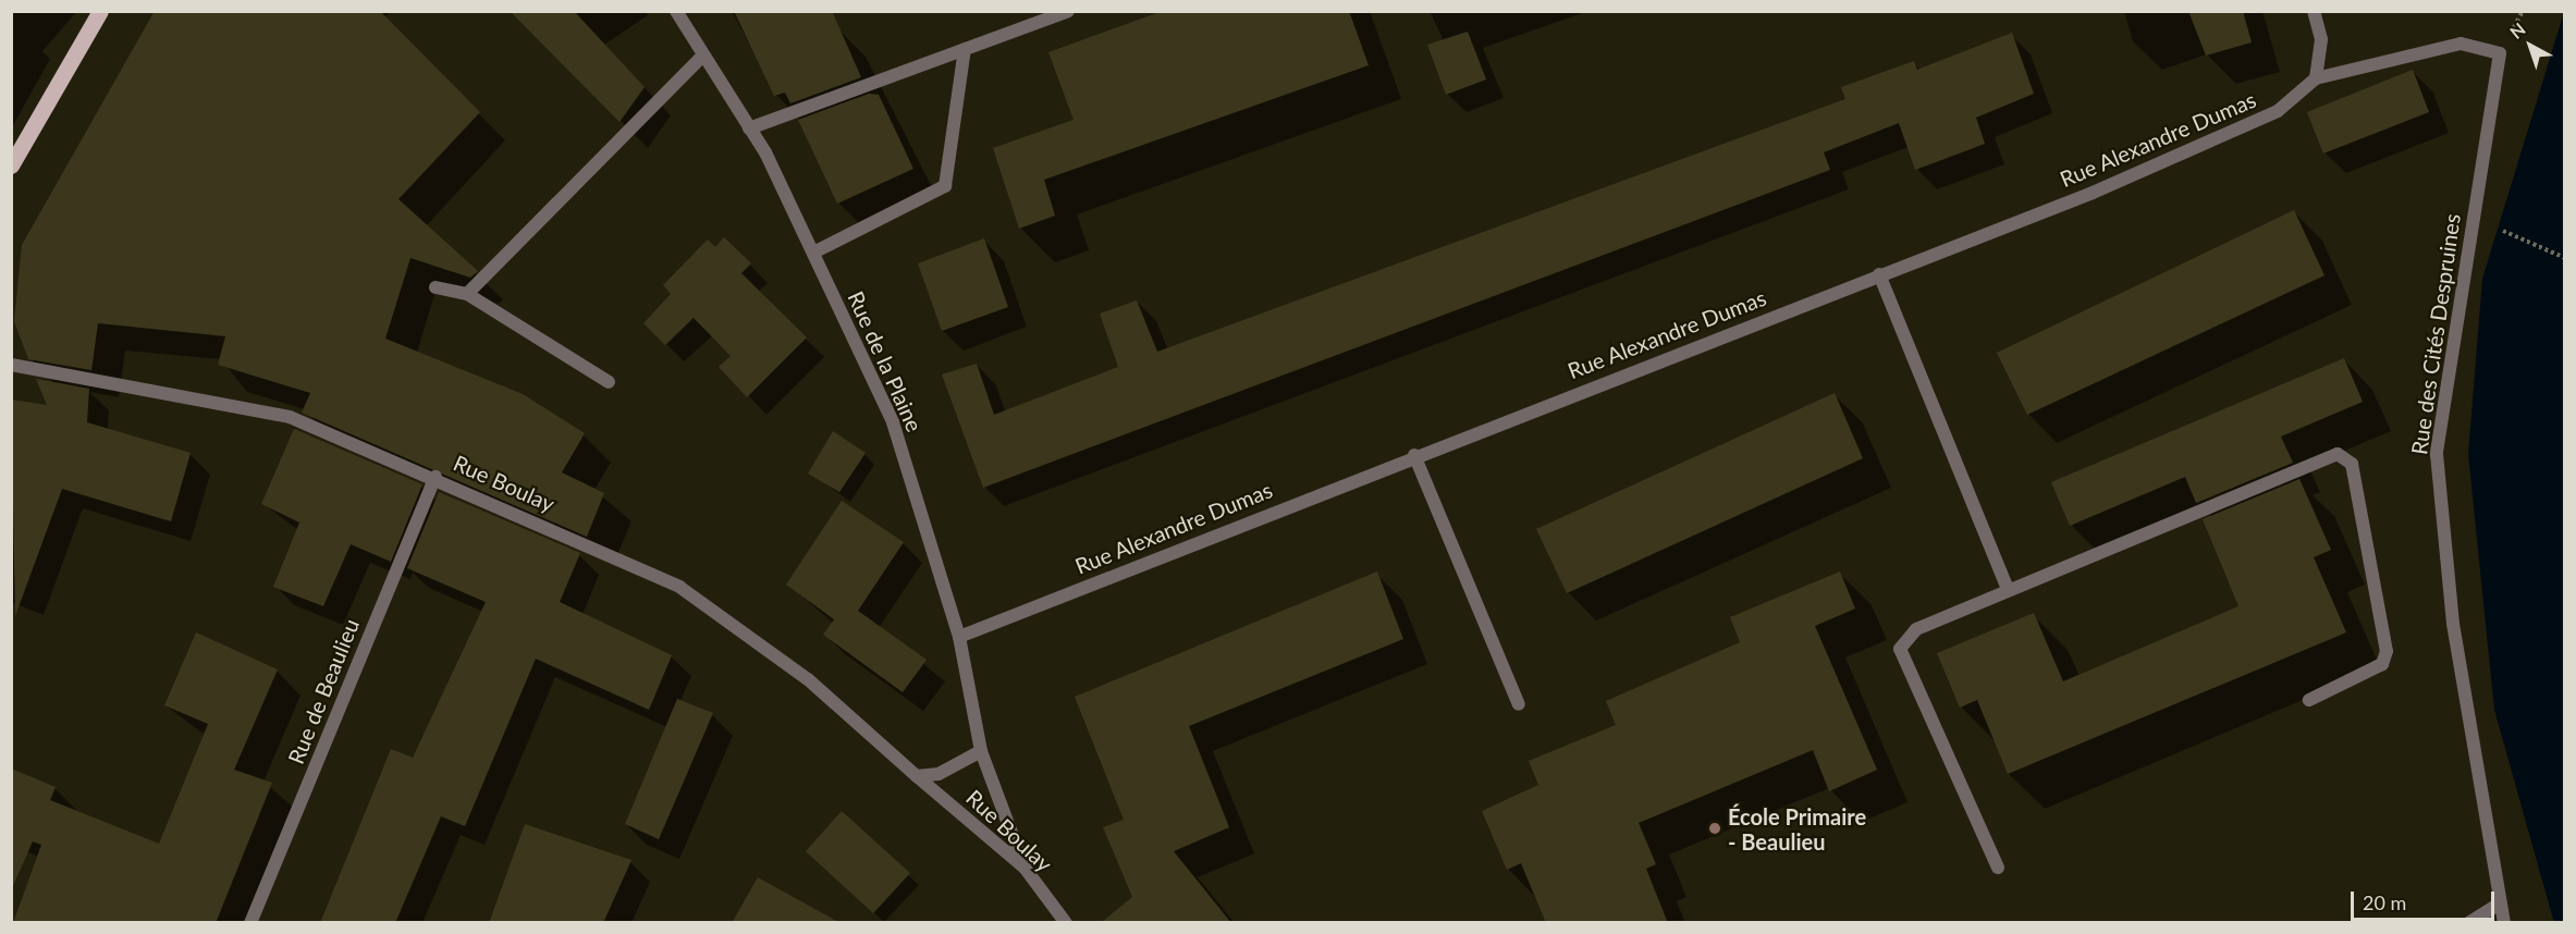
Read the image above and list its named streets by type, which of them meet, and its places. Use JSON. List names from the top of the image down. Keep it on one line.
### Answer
{"streets":{"street":["Rue Alexandre Dumas","Rue des Cités Despruines","Rue de la Plaine","Rue Boulay","Rue de Beaulieu"]},"crossings":[["Rue Alexandre Dumas","Rue des Cités Despruines"],["Rue Alexandre Dumas","Rue de la Plaine"],["Rue de la Plaine","Rue Boulay"],["Rue Boulay","Rue de Beaulieu"]],"places":["École Primaire - Beaulieu"],"scale_bar":"20 m","north":"top left"}
